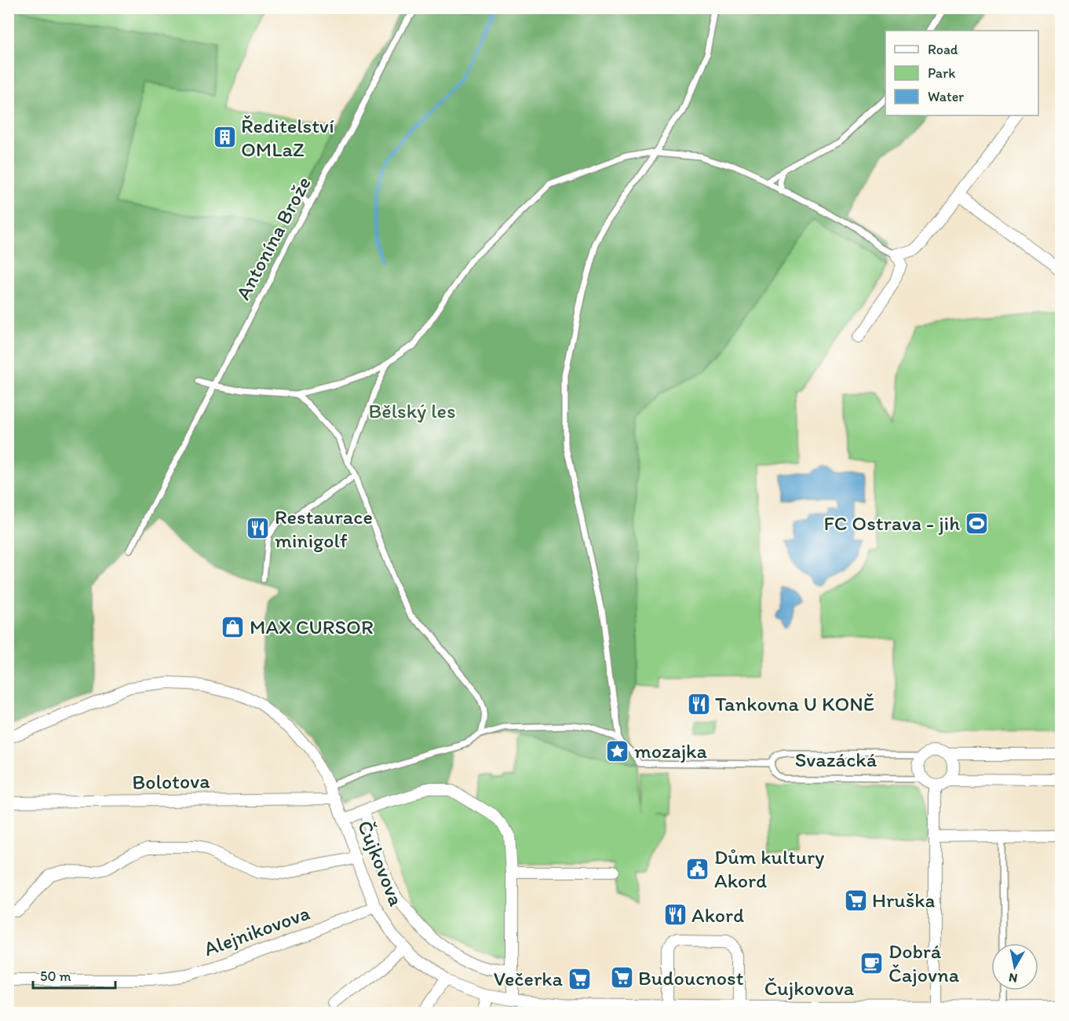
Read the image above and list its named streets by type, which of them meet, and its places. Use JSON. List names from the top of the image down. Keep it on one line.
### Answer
{"streets":{"street":["Bolotova","Čujkovova","Alejnikovova"],"lane":["Antonína Brože","Svazácká"]},"crossings":[["Bolotova","Čujkovova"],["Čujkovova","Alejnikovova"]],"parks":["Bělský les"],"places":{"building":["Ředitelství OMLaZ"],"sports":["FC Ostrava - jih"],"restaurant":["Restaurace minigolf","Tankovna U KONĚ","Akord"],"shop":["MAX CURSOR"],"place":["mozajka"],"public building":["Dům kultury Akord"],"supermarket":["Hruška","Budoucnost","Večerka"],"cafe":["Dobrá Čajovna"]},"legend":["Road","Park","Water"],"scale_bar":"50 m","north":"bottom"}
